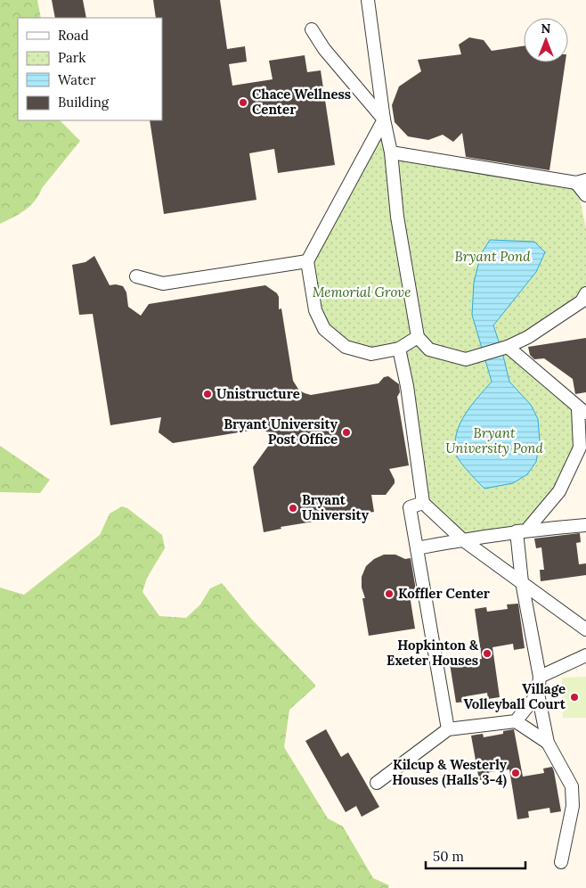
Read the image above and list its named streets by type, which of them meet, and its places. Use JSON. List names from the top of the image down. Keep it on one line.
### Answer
{"parks":["Bryant Pond","Memorial Grove","Bryant University Pond"],"places":["Chace Wellness Center","Unistructure","Bryant University Post Office","Bryant University","Koffler Center","Hopkinton & Exeter Houses","Village Volleyball Court","Kilcup & Westerly Houses (Halls 3-4)"],"legend":["Road","Park","Water","Building"],"scale_bar":"50 m","north":"top"}
